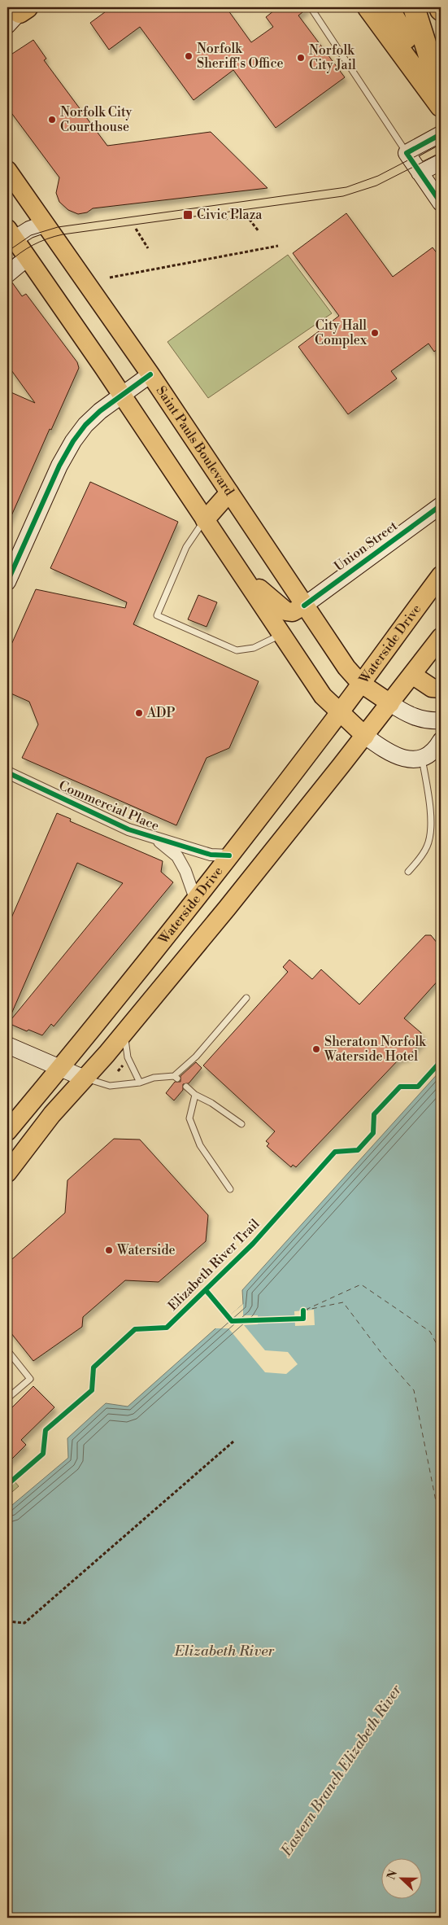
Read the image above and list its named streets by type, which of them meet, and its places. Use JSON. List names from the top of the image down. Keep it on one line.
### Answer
{"streets":{"main road":["Saint Pauls Boulevard","Waterside Drive"],"street":["Union Street","Commercial Place"],"cycle path":["Elizabeth River Trail"]},"crossings":[["Saint Pauls Boulevard","Union Street"],["Saint Pauls Boulevard","Waterside Drive"],["Waterside Drive","Commercial Place"]],"water":["Elizabeth River","Eastern Branch Elizabeth River"],"places":{"other":["Norfolk Sheriff's Office","Norfolk City Jail","Norfolk City Courthouse","City Hall Complex","ADP","Sheraton Norfolk Waterside Hotel","Waterside"],"transit":["Civic Plaza"]},"north":"left"}
